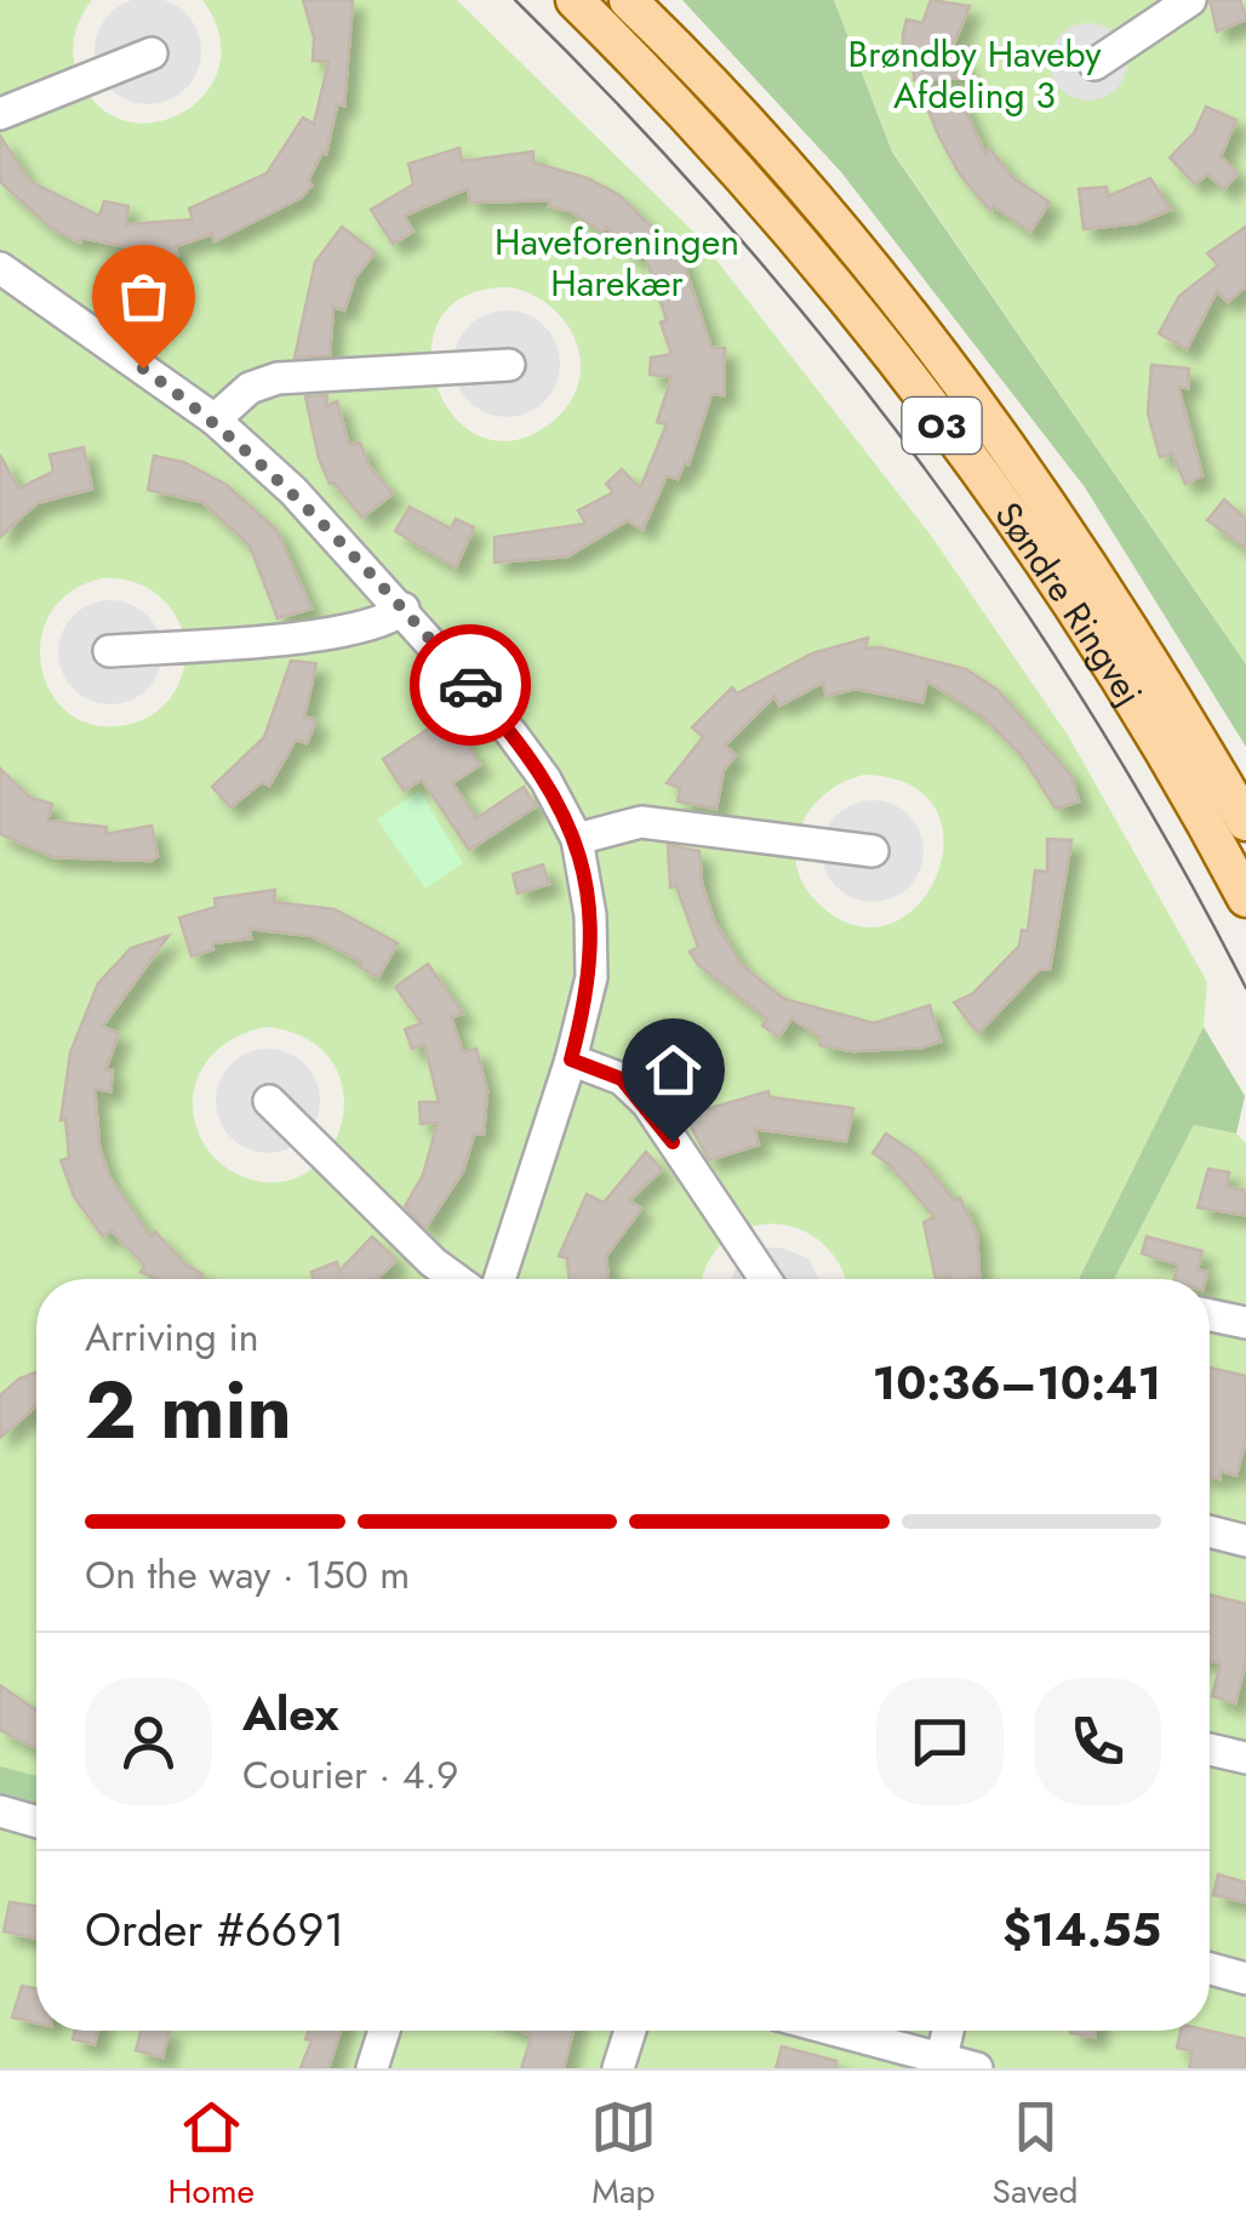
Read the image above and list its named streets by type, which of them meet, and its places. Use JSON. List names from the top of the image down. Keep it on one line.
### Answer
{"streets":{"main road":["O3","Søndre Ringvej"]},"parks":["Brøndby Haveby Afdeling 3","Haveforeningen Harekær"],"page":{"heading":["2 min","Arriving in","10:36–10:41"],"panel":["Alex","Courier · 4.9","Order #6691","$14.55"],"bar":"On the way · 150 m","tabs":["Home","Map","Saved"]}}
